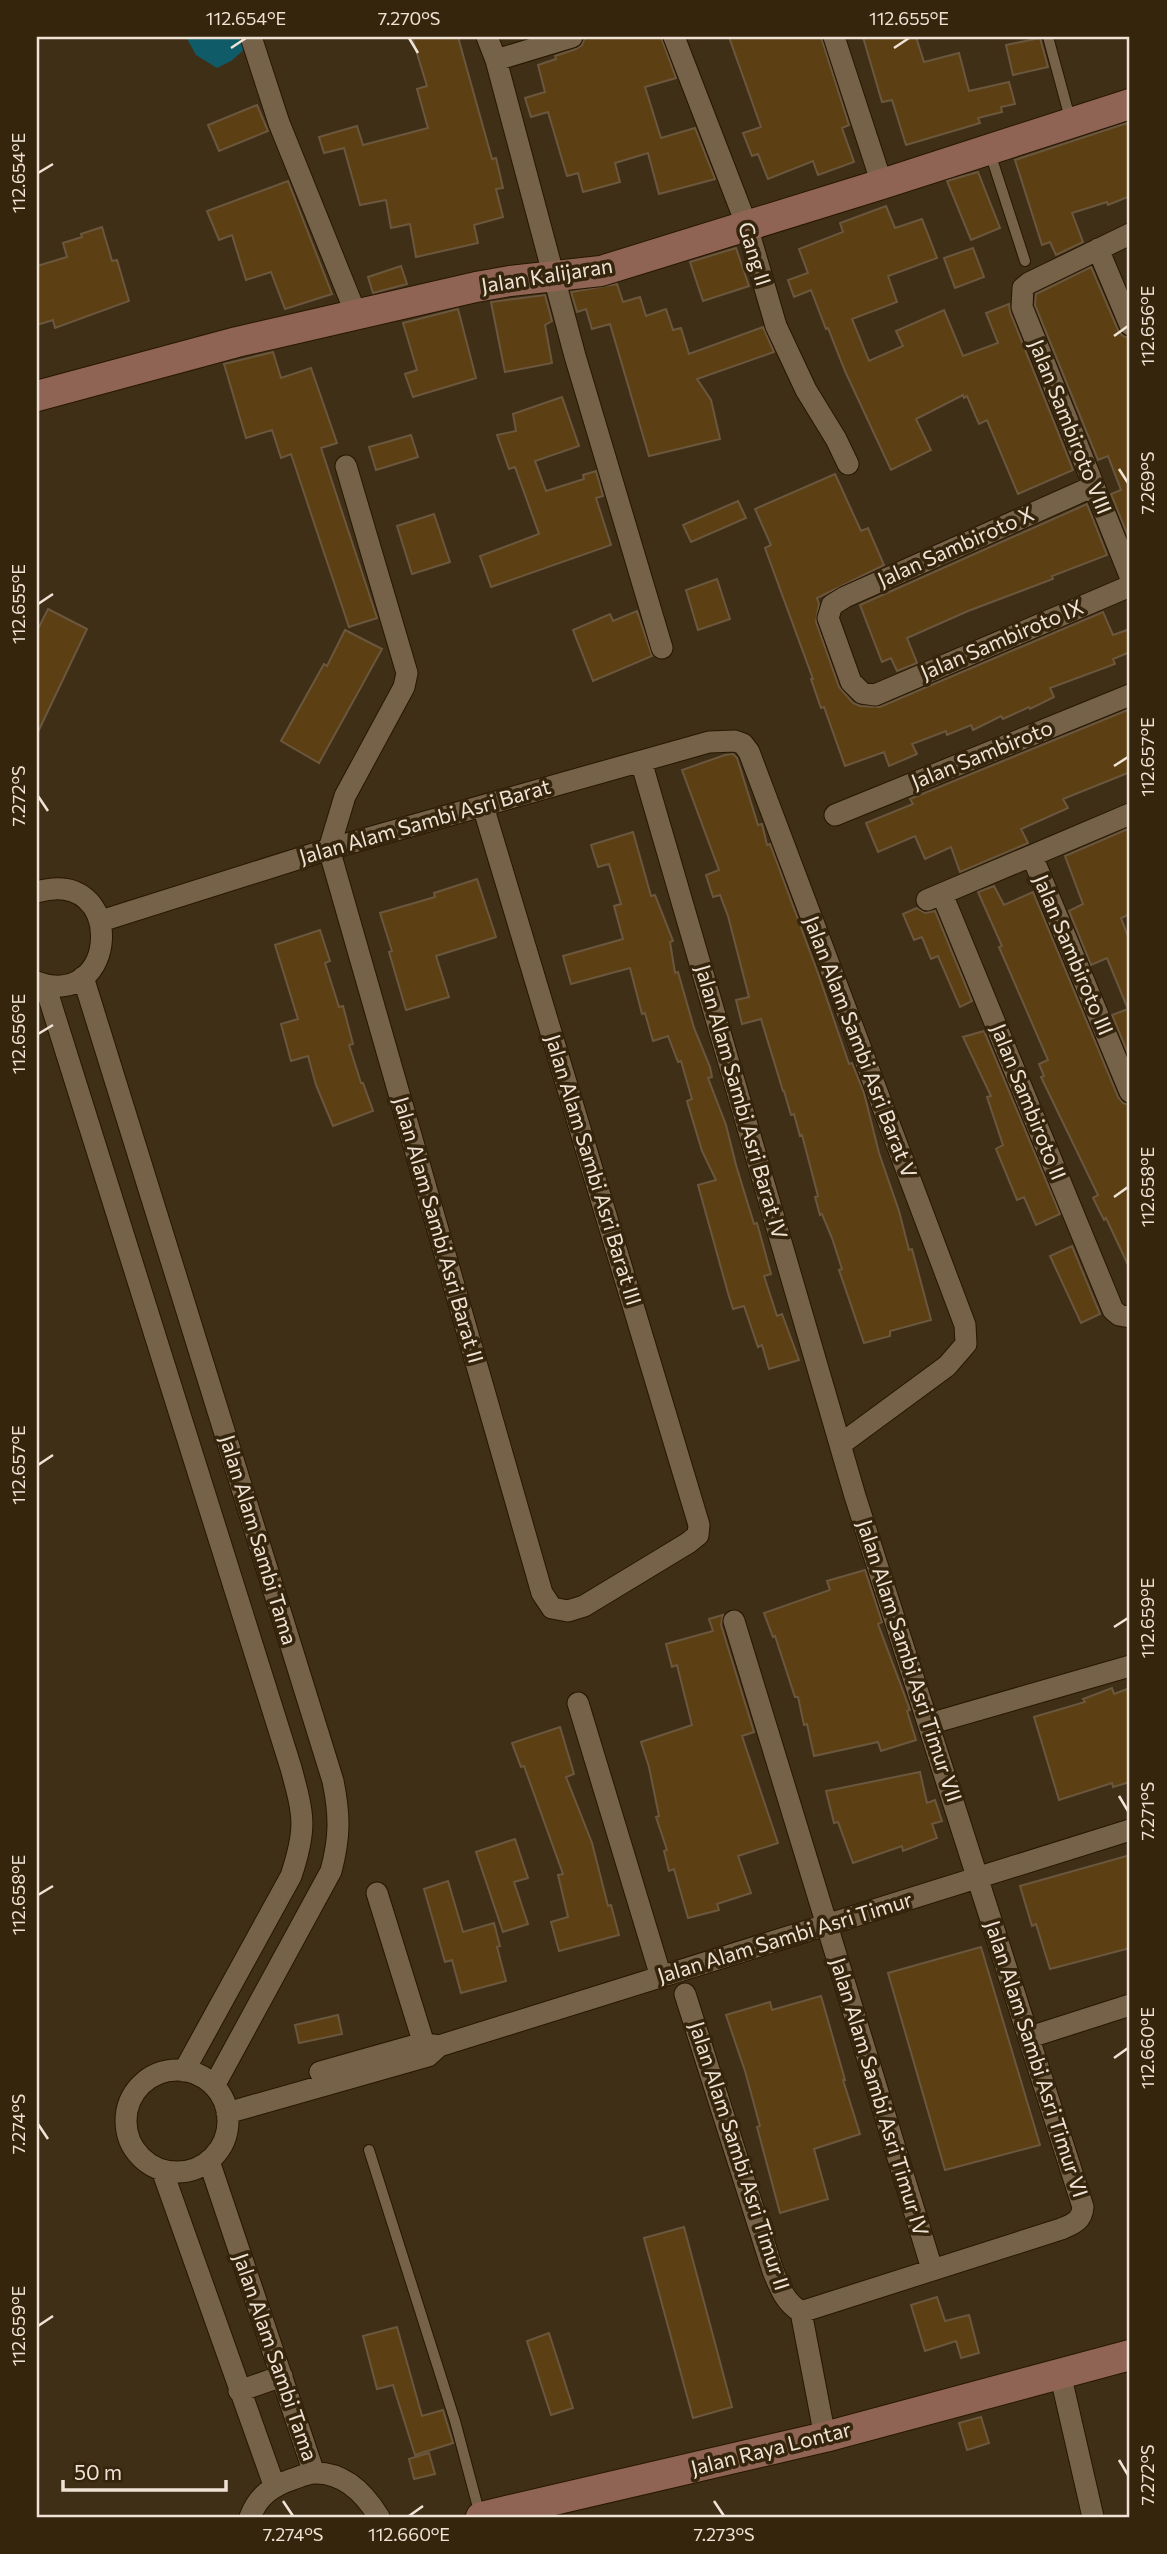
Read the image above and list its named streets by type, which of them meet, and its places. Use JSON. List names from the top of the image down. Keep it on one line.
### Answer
{"streets":{"street":["Gang II","Jalan Kalijaran","Jalan Sambiroto VIII","Jalan Sambiroto X","Jalan Sambiroto IX","Jalan Sambiroto","Jalan Alam Sambi Asri Barat","Jalan Sambiroto III","Jalan Alam Sambi Asri Barat V","Jalan Alam Sambi Asri Barat IV","Jalan Sambiroto II","Jalan Alam Sambi Asri Barat III","Jalan Alam Sambi Asri Barat II","Jalan Alam Sambi Tama","Jalan Alam Sambi Asri Timur VII","Jalan Alam Sambi Asri Timur","Jalan Alam Sambi Asri Timur VI","Jalan Alam Sambi Asri Timur IV","Jalan Alam Sambi Asri Timur II","Jalan Raya Lontar"]},"crossings":[["Gang II","Jalan Kalijaran"],["Jalan Sambiroto VIII","Jalan Sambiroto X"],["Jalan Sambiroto X","Jalan Sambiroto IX"],["Jalan Alam Sambi Asri Barat","Jalan Alam Sambi Asri Barat V"],["Jalan Alam Sambi Asri Barat","Jalan Alam Sambi Asri Barat IV"],["Jalan Alam Sambi Asri Barat","Jalan Alam Sambi Asri Barat III"],["Jalan Alam Sambi Asri Barat","Jalan Alam Sambi Asri Barat II"],["Jalan Sambiroto III","Jalan Sambiroto II"],["Jalan Alam Sambi Asri Barat V","Jalan Alam Sambi Asri Barat IV"],["Jalan Alam Sambi Asri Barat V","Jalan Alam Sambi Asri Timur VII"],["Jalan Alam Sambi Asri Barat IV","Jalan Alam Sambi Asri Timur VII"],["Jalan Alam Sambi Asri Barat III","Jalan Alam Sambi Asri Barat II"],["Jalan Alam Sambi Tama","Jalan Alam Sambi Asri Timur"],["Jalan Alam Sambi Asri Timur VII","Jalan Alam Sambi Asri Timur"],["Jalan Alam Sambi Asri Timur VII","Jalan Alam Sambi Asri Timur VI"],["Jalan Alam Sambi Asri Timur","Jalan Alam Sambi Asri Timur VI"],["Jalan Alam Sambi Asri Timur","Jalan Alam Sambi Asri Timur IV"],["Jalan Alam Sambi Asri Timur VI","Jalan Alam Sambi Asri Timur IV"],["Jalan Alam Sambi Asri Timur II","Jalan Raya Lontar"]],"scale_bar":"50 m","coordinates":["112.654°E","7.270°S","112.655°E","112.656°E","7.269°S","112.657°E","7.272°S","112.658°E","112.659°E","7.271°S","112.660°E","7.274°S","7.273°S"]}
